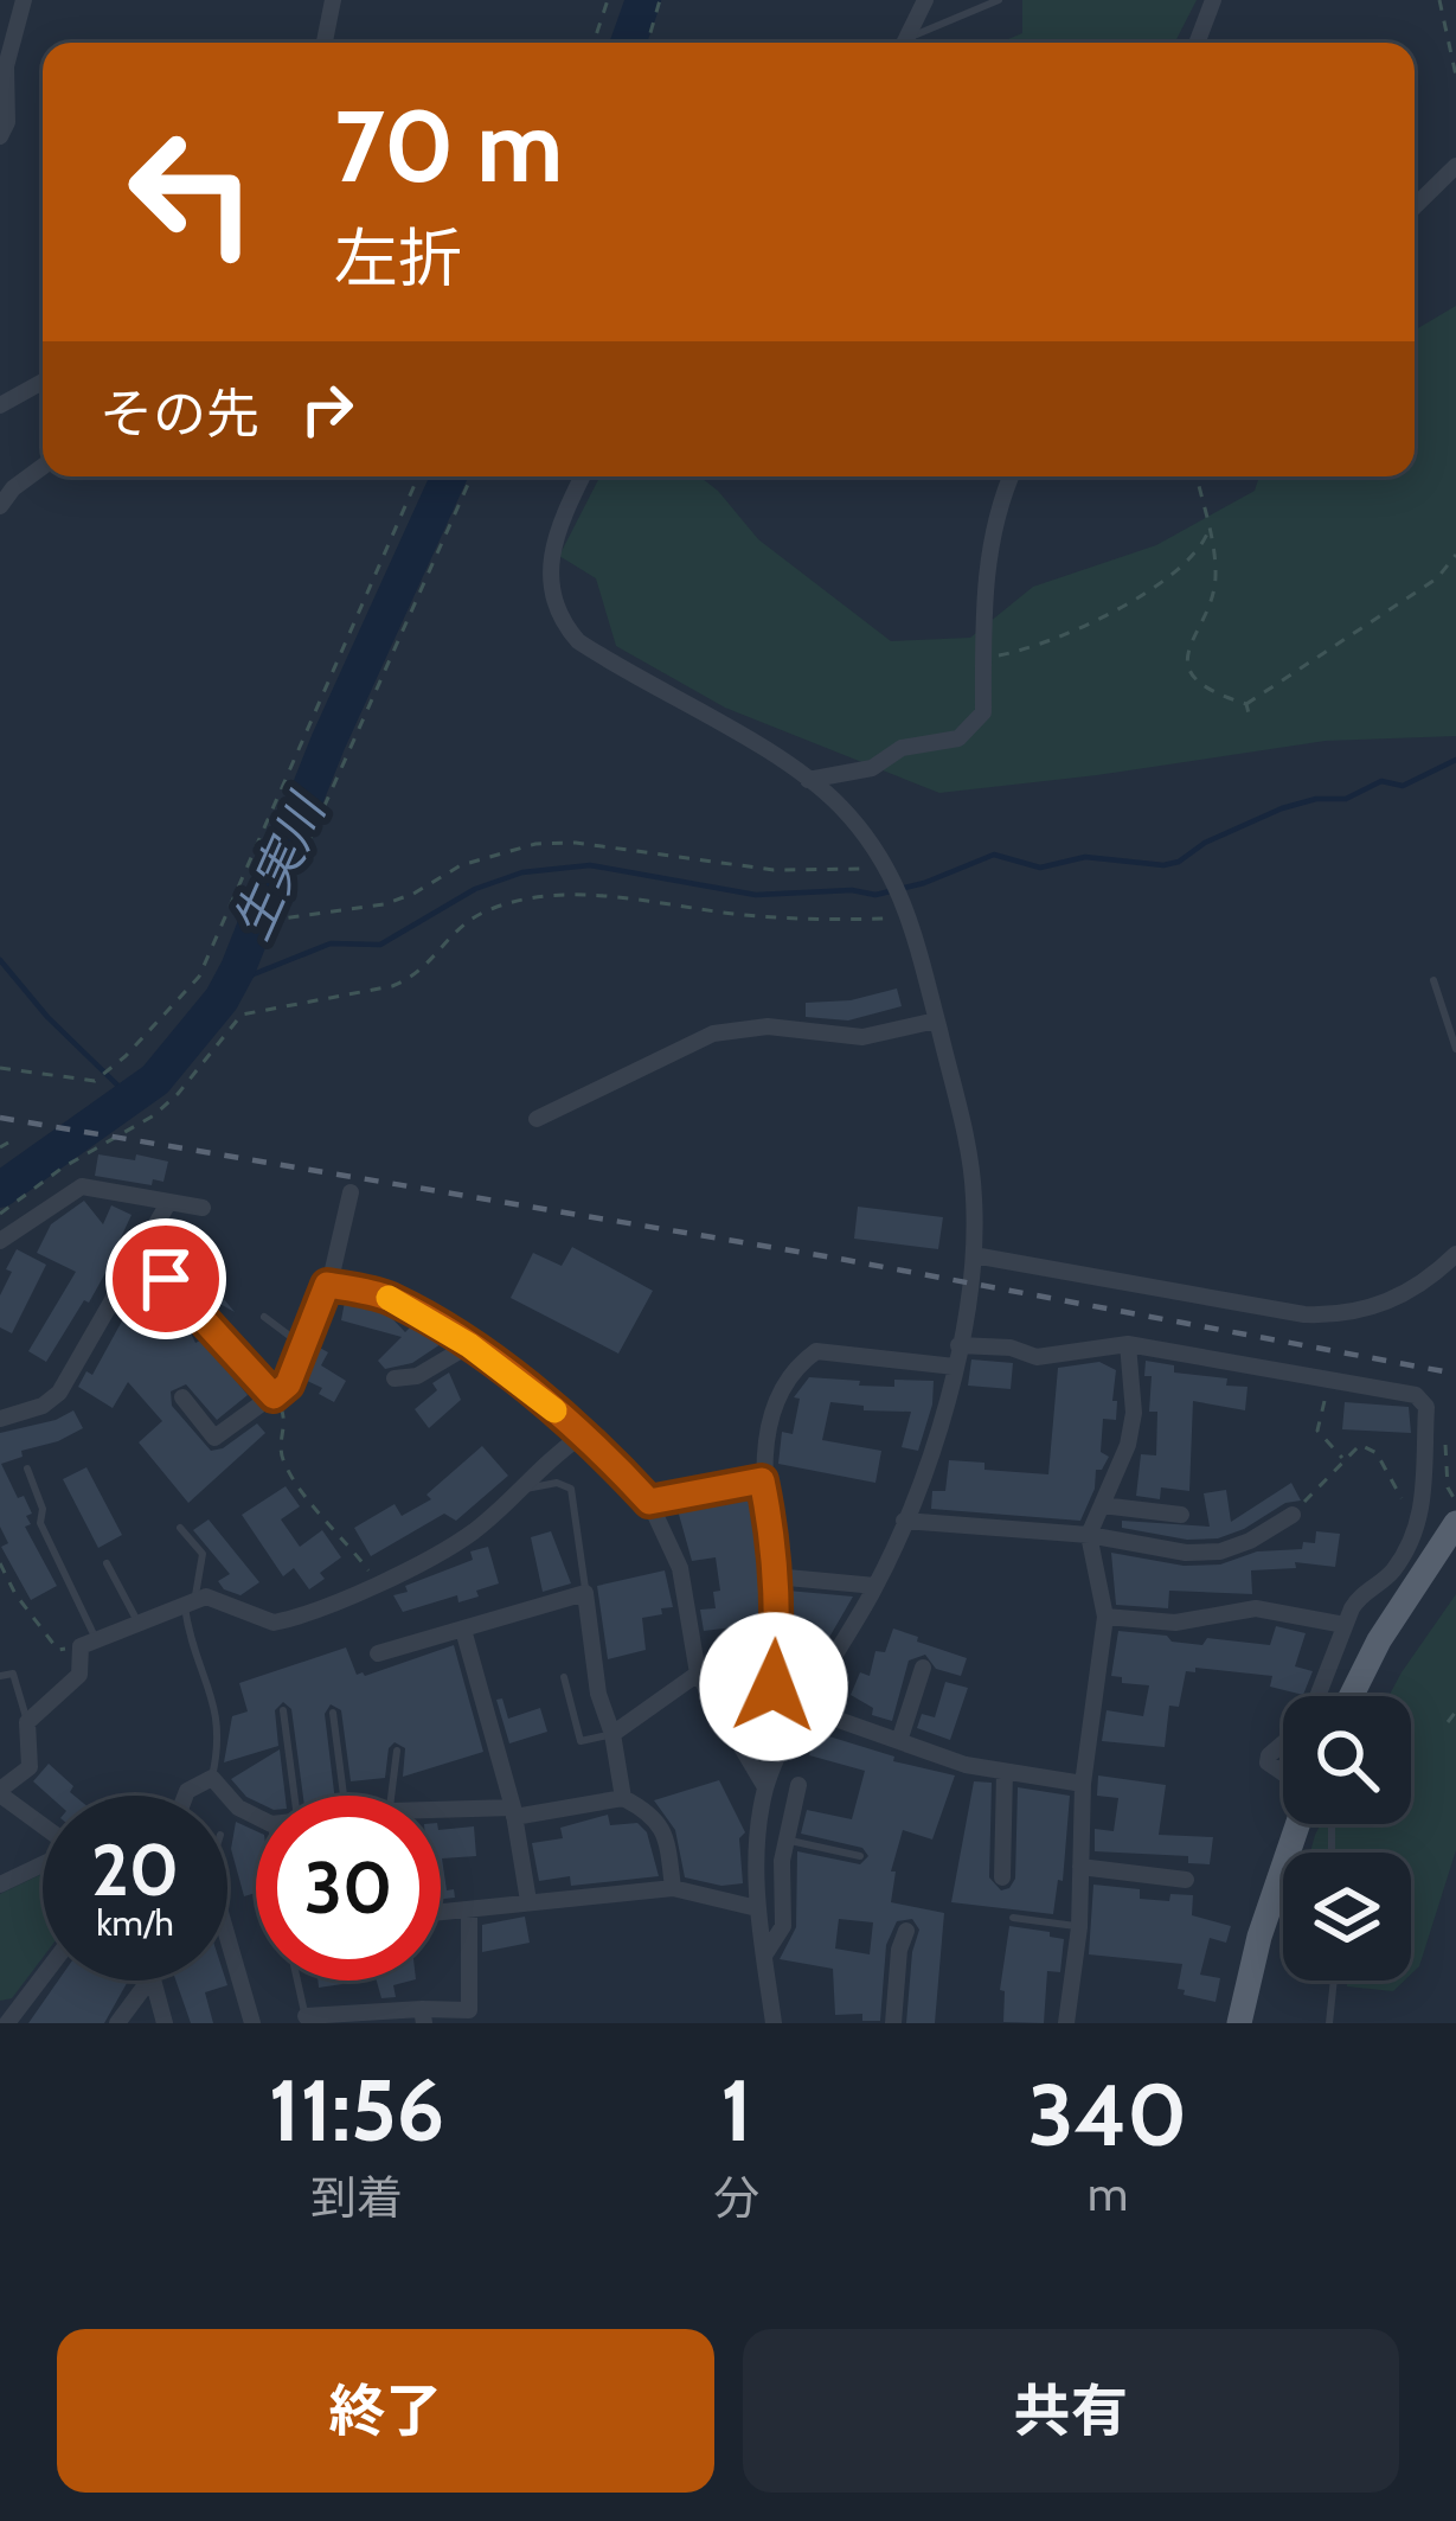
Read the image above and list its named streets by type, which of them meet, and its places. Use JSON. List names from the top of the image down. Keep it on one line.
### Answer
{"water":["生実川"],"page":{"turn":["70 m","左折"],"then":"その先","speed":"20 km/h","limit":"30","eta":["11:56","到着","1","分","340","m"],"buttons":["終了","共有"]}}
